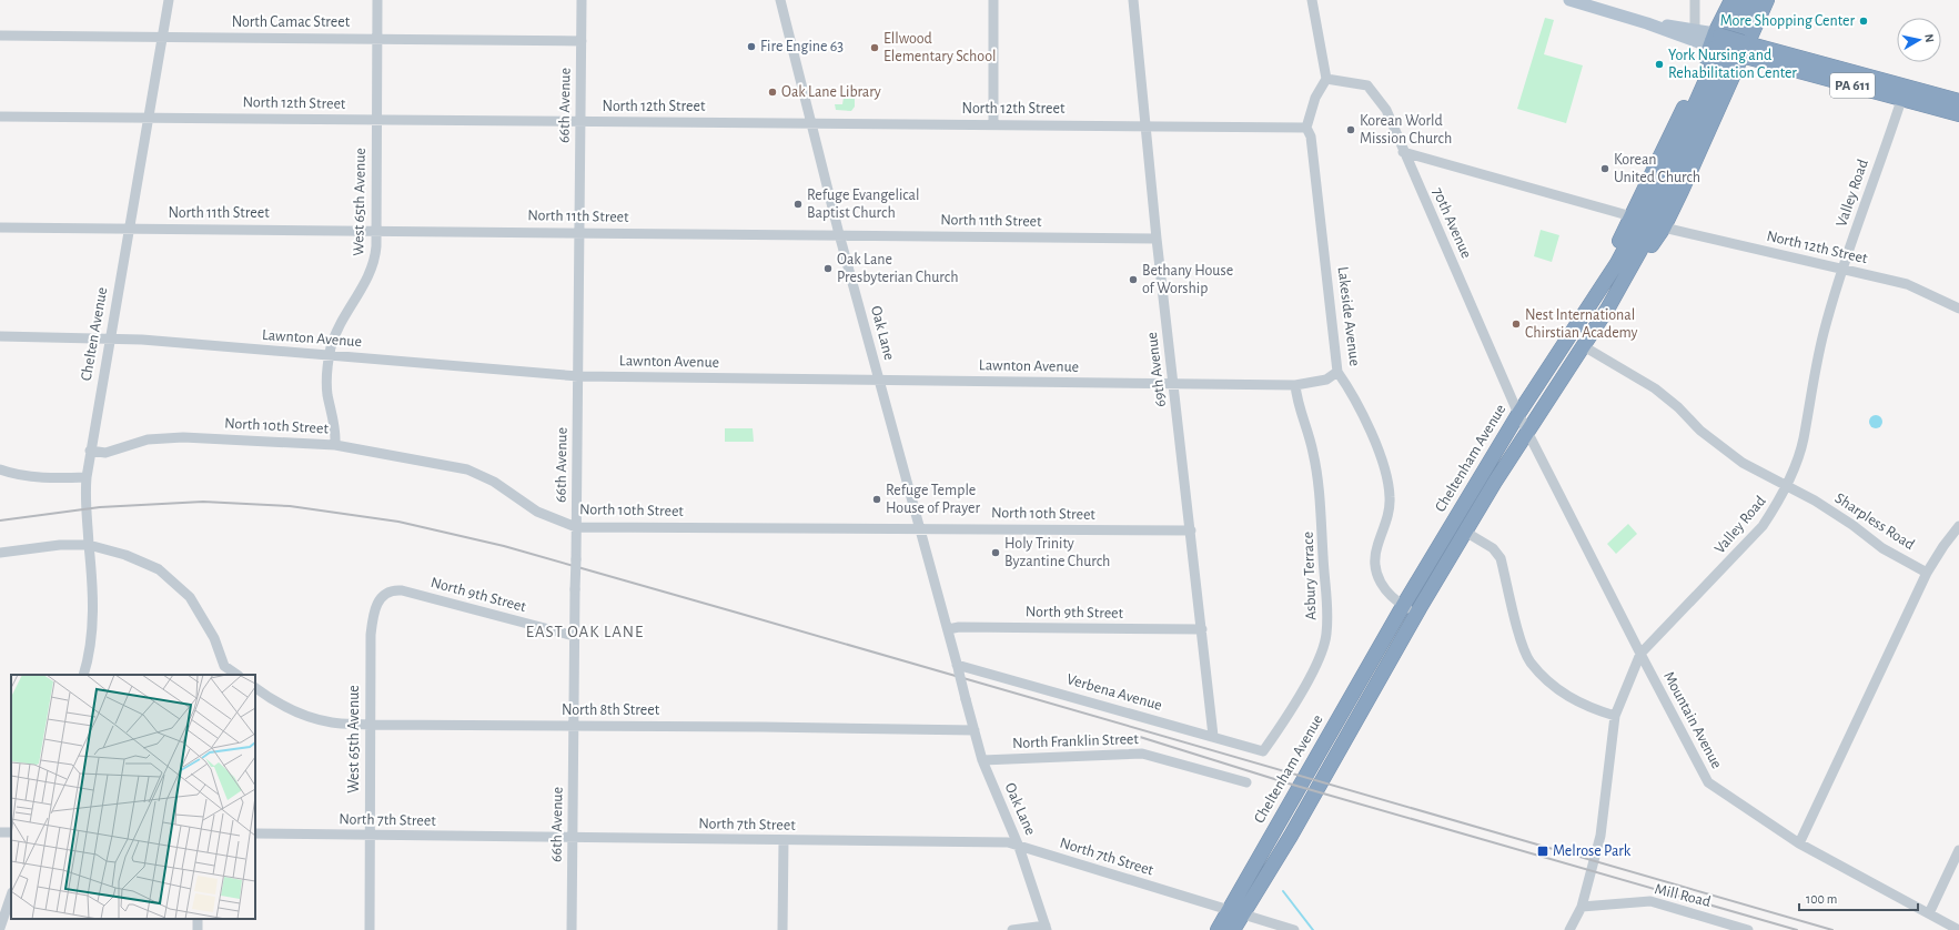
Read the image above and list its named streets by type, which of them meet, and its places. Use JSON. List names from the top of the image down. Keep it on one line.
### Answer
{"streets":{"highway":["PA 611","Cheltenham Avenue"],"street":["North Camac Street","North 12th Street","66th Avenue","Valley Road","West 65th Avenue","North 11th Street","70th Avenue","Lakeside Avenue","Oak Lane","Chelten Avenue","Lawnton Avenue","69th Avenue","North 10th Street","Sharpless Road","Asbury Terrace","North 9th Street","Verbena Avenue","North 8th Street","Mountain Avenue","North Franklin Street","North 7th Street","Mill Road"]},"crossings":[["North Camac Street","66th Avenue"],["North Camac Street","West 65th Avenue"],["North Camac Street","Chelten Avenue"],["PA 611","Valley Road"],["North 12th Street","66th Avenue"],["North 12th Street","Valley Road"],["North 12th Street","West 65th Avenue"],["North 12th Street","Lakeside Avenue"],["North 12th Street","Oak Lane"],["North 12th Street","Chelten Avenue"],["North 12th Street","69th Avenue"],["66th Avenue","North 11th Street"],["66th Avenue","Lawnton Avenue"],["66th Avenue","North 10th Street"],["66th Avenue","North 9th Street"],["66th Avenue","North 8th Street"],["66th Avenue","North 7th Street"],["Valley Road","Sharpless Road"],["Valley Road","Mountain Avenue"],["Valley Road","Mill Road"],["West 65th Avenue","North 11th Street"],["West 65th Avenue","Lawnton Avenue"],["West 65th Avenue","North 10th Street"],["West 65th Avenue","North 9th Street"],["West 65th Avenue","North 8th Street"],["West 65th Avenue","North 7th Street"],["North 11th Street","Oak Lane"],["North 11th Street","Chelten Avenue"],["North 11th Street","69th Avenue"],["70th Avenue","Cheltenham Avenue"],["70th Avenue","Mountain Avenue"],["Lakeside Avenue","Lawnton Avenue"],["Lakeside Avenue","Cheltenham Avenue"],["Oak Lane","Lawnton Avenue"],["Oak Lane","North 10th Street"],["Oak Lane","North 9th Street"],["Oak Lane","Verbena Avenue"],["Oak Lane","North 8th Street"],["Oak Lane","North Franklin Street"],["Oak Lane","North 7th Street"],["Chelten Avenue","Lawnton Avenue"],["Chelten Avenue","North 10th Street"],["Lawnton Avenue","69th Avenue"],["Lawnton Avenue","Asbury Terrace"],["69th Avenue","North 10th Street"],["69th Avenue","North 9th Street"],["69th Avenue","Verbena Avenue"],["Cheltenham Avenue","Mountain Avenue"],["Cheltenham Avenue","North 7th Street"],["Asbury Terrace","Verbena Avenue"]],"districts":["EAST OAK LANE"],"places":{"other":["More Shopping Center","Fire Engine 63","Ellwood Elementary School","York Nursing and Rehabilitation Center","Oak Lane Library","Korean World Mission Church","Korean United Church","Refuge Evangelical Baptist Church","Oak Lane Presbyterian Church","Bethany House of Worship","Nest International Chirstian Academy","Refuge Temple House of Prayer","Holy Trinity Byzantine Church"],"transit":["Melrose Park"]},"scale_bar":"100 m","north":"right"}
